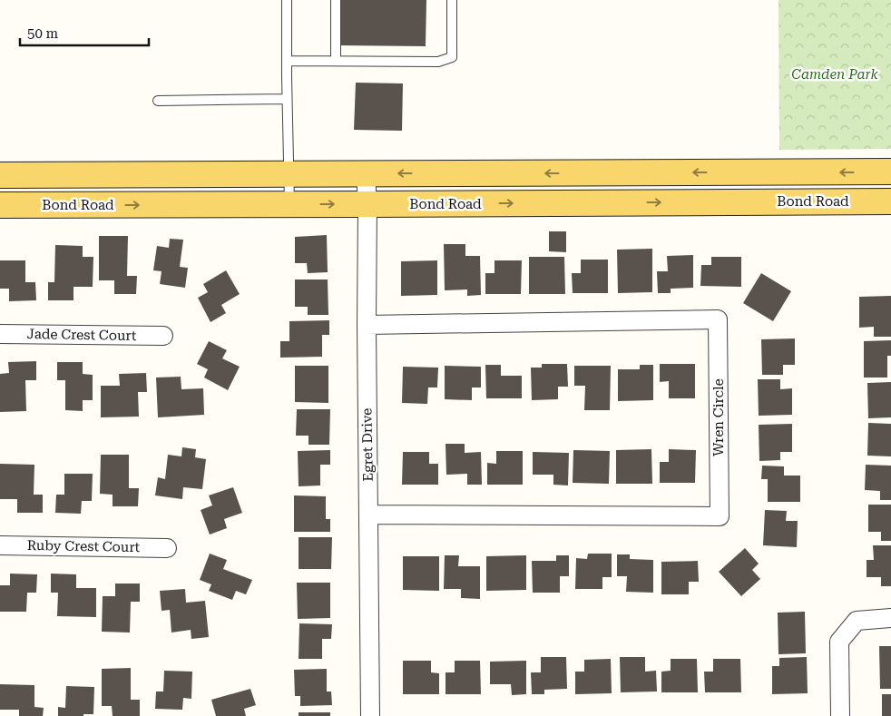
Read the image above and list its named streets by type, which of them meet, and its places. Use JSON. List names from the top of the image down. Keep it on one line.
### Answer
{"streets":{"main road":["Bond Road"],"street":["Jade Crest Court","Wren Circle","Egret Drive","Ruby Crest Court"]},"crossings":[["Bond Road","Egret Drive"],["Wren Circle","Egret Drive"]],"parks":["Camden Park"],"scale_bar":"50 m"}
